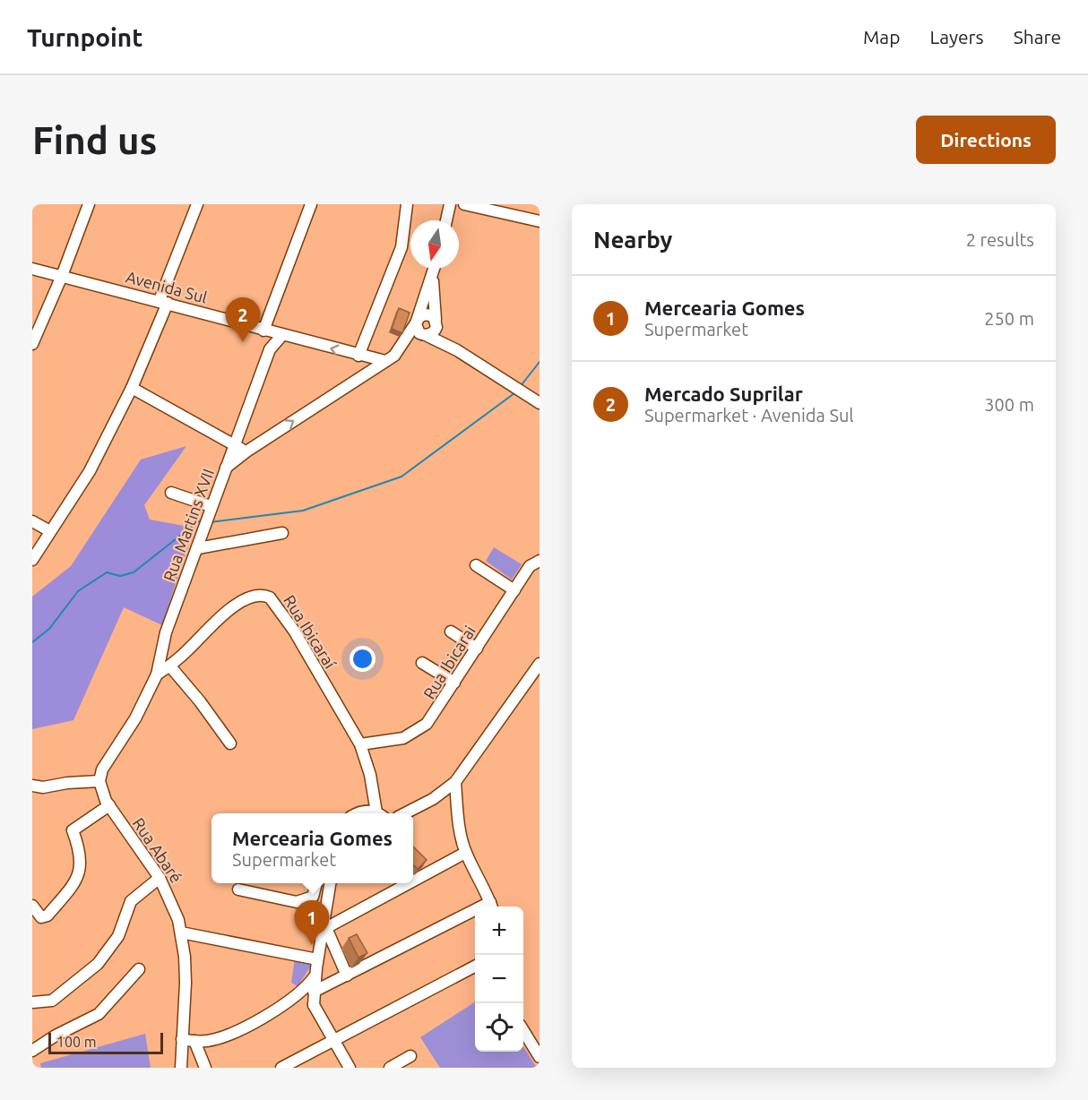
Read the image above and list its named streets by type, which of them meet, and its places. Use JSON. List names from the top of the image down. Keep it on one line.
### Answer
{"streets":{"street":["Avenida Sul","Rua Martins XVII","Rua Ibicaraí","Rua Ibicarai","Rua Abaré"]},"crossings":[["Avenida Sul","Rua Martins XVII"],["Rua Martins XVII","Rua Ibicaraí"],["Rua Ibicaraí","Rua Ibicarai"]],"scale_bar":"100 m","north":"bottom","page":{"header":"Turnpoint","nav":["Map","Layers","Share"],"buttons":"Directions","title":"Find us","heading":["Nearby","2 results"],"list":[{"mark":"1","name":"Mercearia Gomes","note":"Supermarket","value":"250 m"},{"mark":"2","name":"Mercado Suprilar","note":"Supermarket · Avenida Sul","value":"300 m"}],"pins":["2","1"],"popup":["Mercearia Gomes","Supermarket"],"map_buttons":["+","−"],"scale":"100 m"}}
